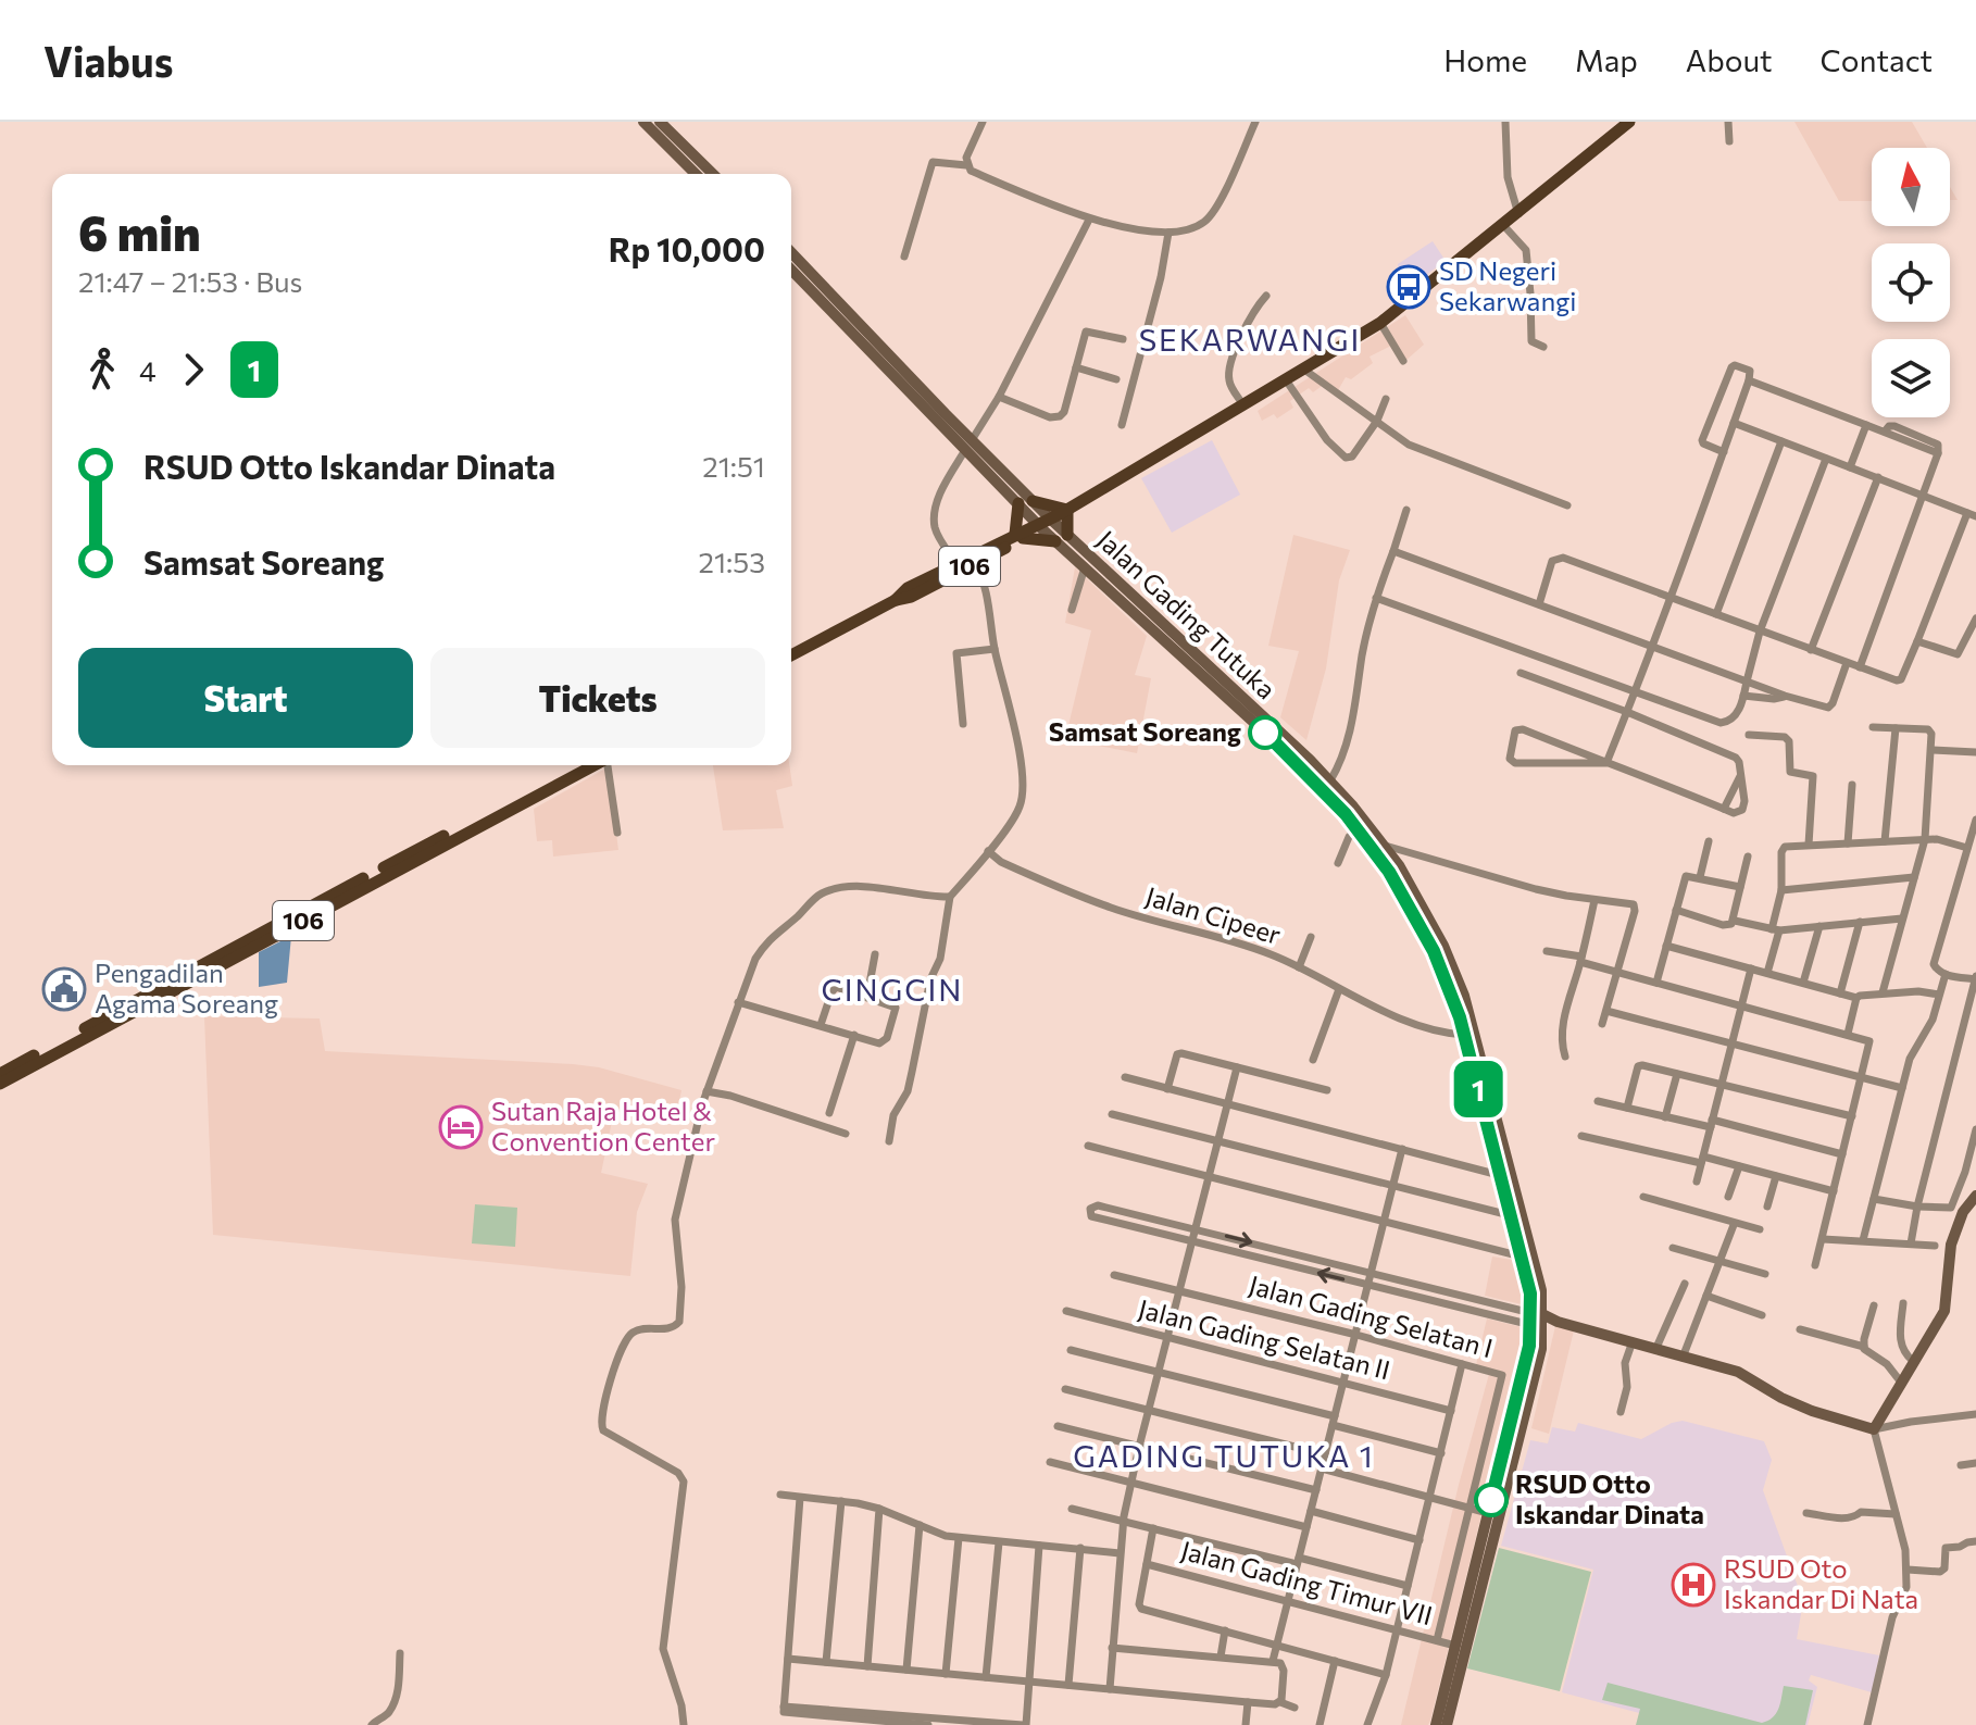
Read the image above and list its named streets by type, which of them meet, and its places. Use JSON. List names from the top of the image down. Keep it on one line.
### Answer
{"streets":{"main road":["106","Jalan Gading Tutuka"],"street":["Jalan Cipeer","Jalan Gading Selatan I","Jalan Gading Selatan II","Jalan Gading Timur VII"]},"crossings":[["106","Jalan Gading Tutuka"],["Jalan Gading Tutuka","Jalan Cipeer"],["Jalan Gading Tutuka","Jalan Gading Timur VII"],["Jalan Gading Selatan I","Jalan Gading Timur VII"]],"districts":["SEKARWANGI","CINGCIN","GADING TUTUKA 1"],"places":{"bus stop":["SD Negeri Sekarwangi"],"other":["Samsat Soreang","RSUD Otto Iskandar Dinata"],"public building":["Pengadilan Agama Soreang"],"hotel":["Sutan Raja Hotel & Convention Center"],"hospital":["RSUD Oto Iskandar Di Nata"]},"lines":["bus line 1"],"north":"top","page":{"header":"Viabus","nav":["Home","Map","About","Contact"],"on_map":"1","heading":["6 min","21:47 – 21:53 · Bus","Rp 10,000"],"legs":["4","1"],"list":[{"name":"RSUD Otto Iskandar Dinata","value":"21:51"},{"name":"Samsat Soreang","value":"21:53"}],"buttons":["Start","Tickets"]}}
